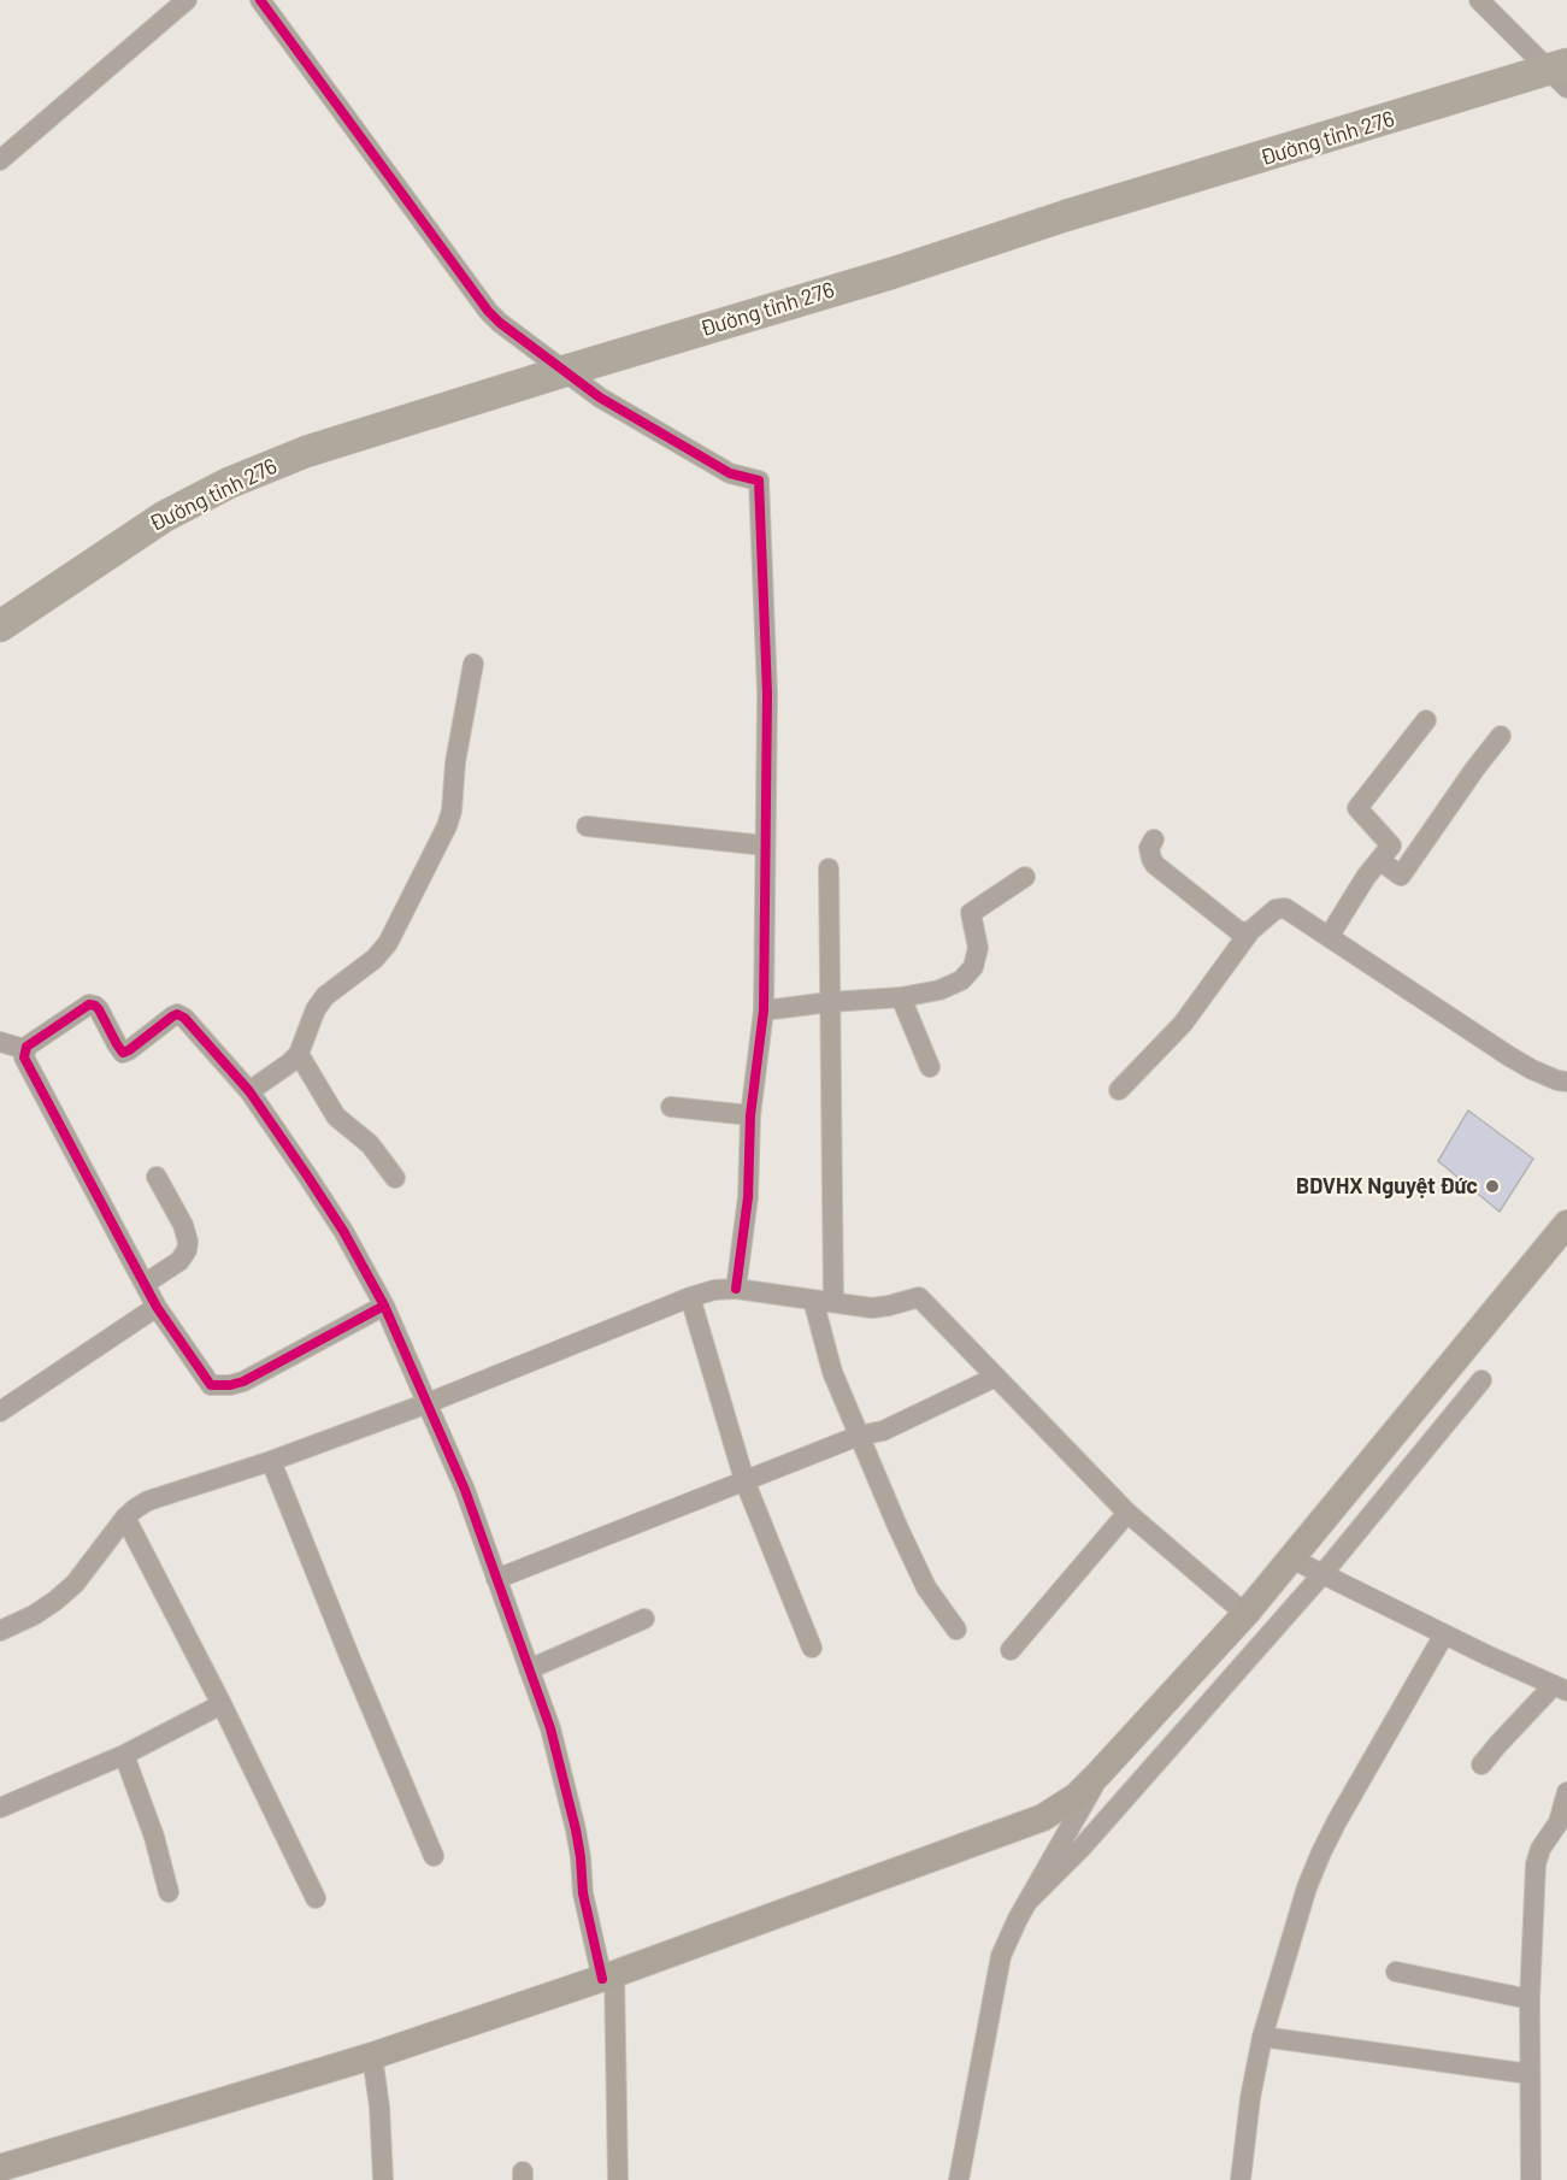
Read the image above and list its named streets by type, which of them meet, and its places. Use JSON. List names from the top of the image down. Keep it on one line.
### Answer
{"streets":{"main road":["Đường tỉnh 276"]},"places":["BDVHX Nguyệt Đức"]}
